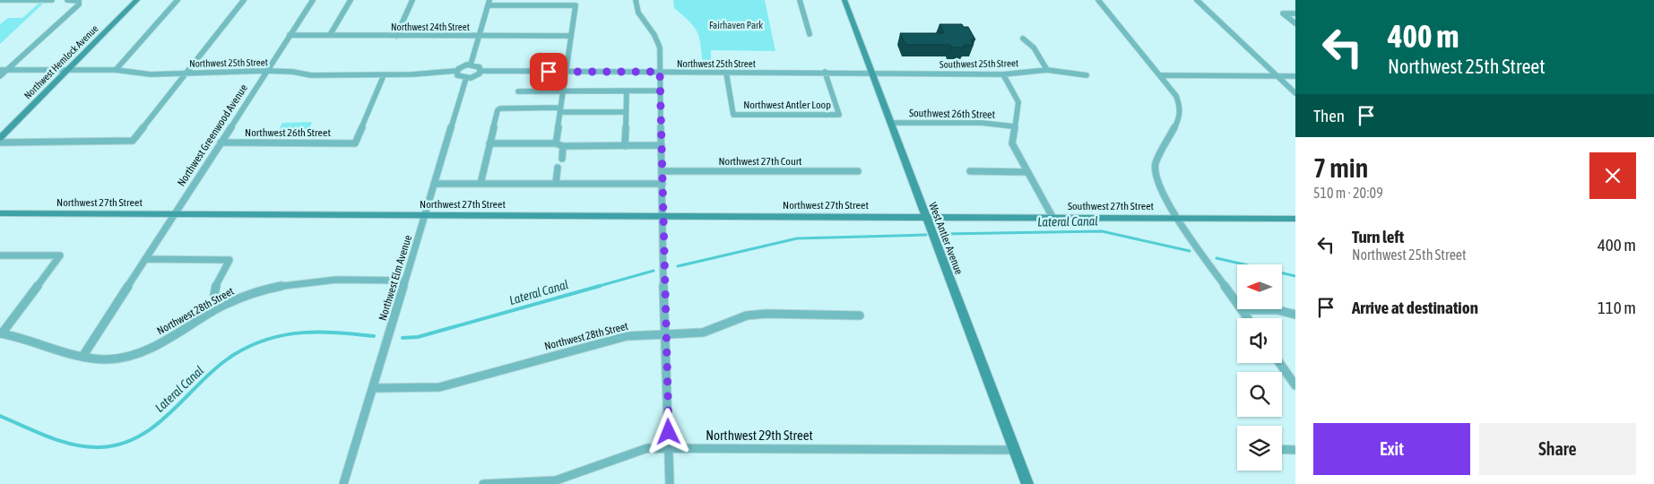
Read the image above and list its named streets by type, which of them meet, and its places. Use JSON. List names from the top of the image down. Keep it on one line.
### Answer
{"streets":{"street":["Northwest 24th Street","Northwest Hemlock Avenue","Northwest 25th Street","Southwest 25th Street","Northwest Antler Loop","Southwest 26th Street","Northwest 26th Street","Northwest Greenwood Avenue","Northwest 27th Court","Northwest 27th Street","Southwest 27th Street","West Antler Avenue","Northwest Elm Avenue","Northwest 28th Street","Northwest 29th Street"]},"crossings":[["Northwest 24th Street","Northwest Greenwood Avenue"],["Northwest Hemlock Avenue","Northwest 25th Street"],["Northwest 25th Street","Southwest 25th Street"],["Northwest 25th Street","Northwest Antler Loop"],["Northwest 25th Street","Northwest 26th Street"],["Northwest 25th Street","Northwest Greenwood Avenue"],["Northwest 25th Street","West Antler Avenue"],["Southwest 25th Street","West Antler Avenue"],["Southwest 26th Street","West Antler Avenue"],["Northwest 26th Street","Northwest Greenwood Avenue"],["Northwest Greenwood Avenue","Northwest 27th Street"],["Northwest Greenwood Avenue","Northwest 28th Street"],["Northwest 27th Street","Southwest 27th Street"],["Northwest 27th Street","West Antler Avenue"],["Northwest 27th Street","Northwest Elm Avenue"],["Southwest 27th Street","West Antler Avenue"],["West Antler Avenue","Northwest 29th Street"],["Northwest Elm Avenue","Northwest 28th Street"]],"water":["Lateral Canal"],"parks":["Fairhaven Park"],"north":"left","page":{"turn":["400 m","Northwest 25th Street"],"then":"Then","heading":["7 min","510 m · 20:09"],"list":[{"name":"Turn left","note":"Northwest 25th Street","value":"400 m"},{"name":"Arrive at destination","value":"110 m"}],"buttons":["Exit","Share"]}}
